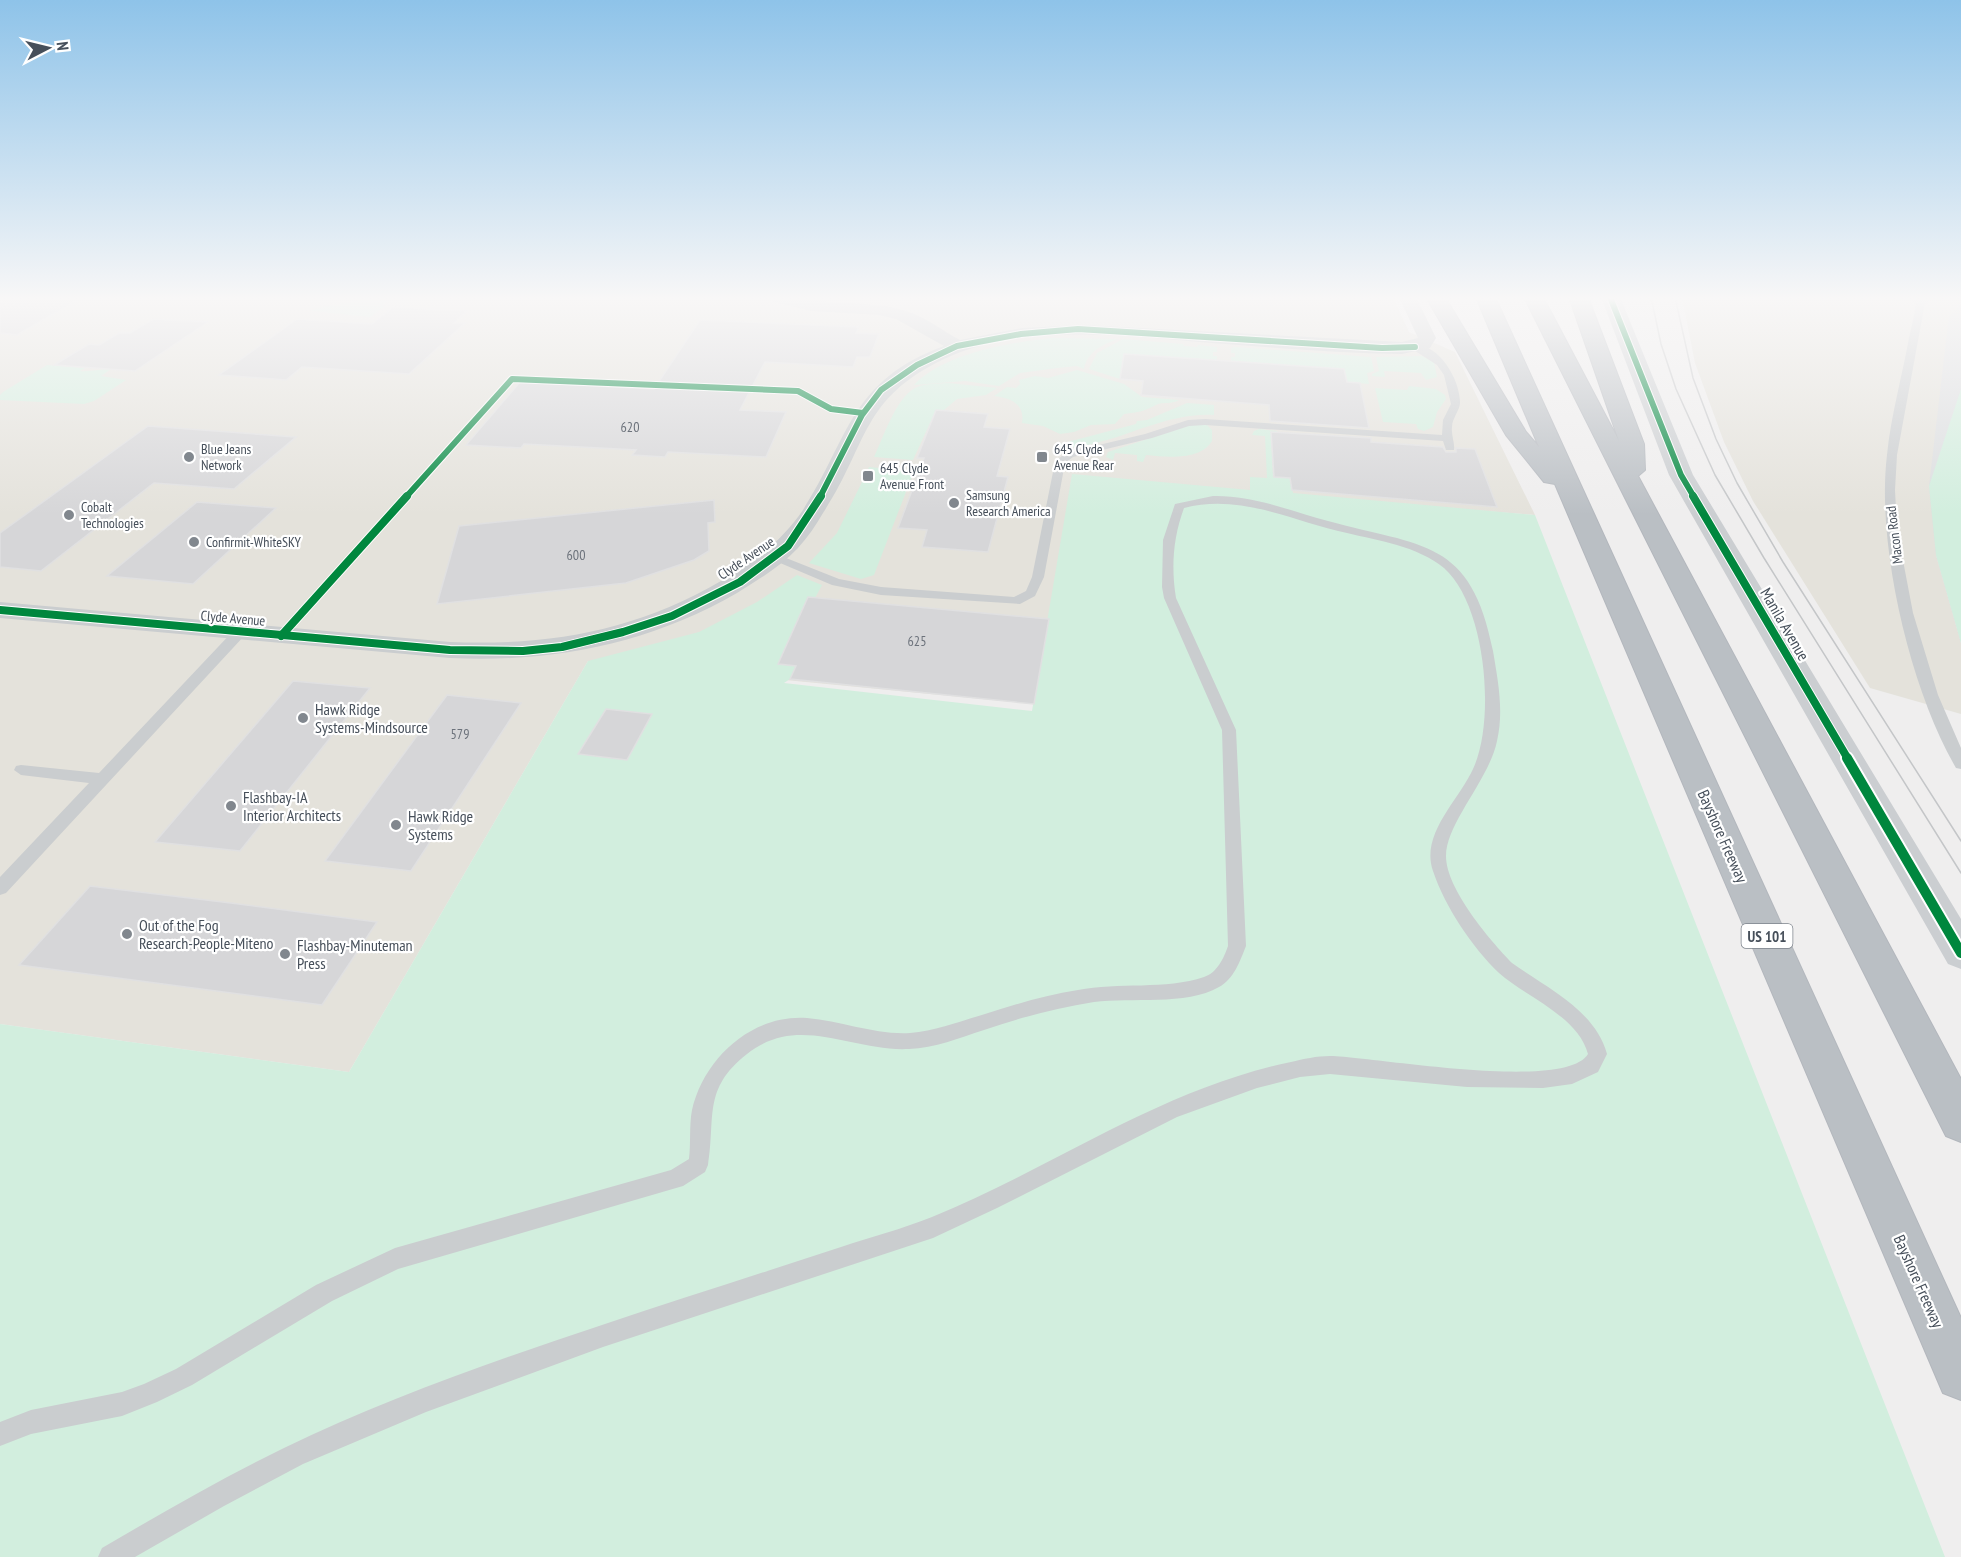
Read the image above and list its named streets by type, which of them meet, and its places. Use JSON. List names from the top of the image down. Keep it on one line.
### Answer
{"streets":{"highway":["Bayshore Freeway","US 101"],"main road":["Manila Avenue"],"street":["Clyde Avenue"],"lane":["Macon Road"]},"places":{"other":["Blue Jeans Network","Samsung Research America","Cobalt Technologies","Confirmit-WhiteSKY","Hawk Ridge Systems-Mindsource","Flashbay-IA Interior Architects","Hawk Ridge Systems","Out of the Fog Research-People-Miteno","Flashbay-Minuteman Press"],"transit":["645 Clyde Avenue Rear","645 Clyde Avenue Front"]},"house_numbers":["620","600","625","579"],"north":"right"}
